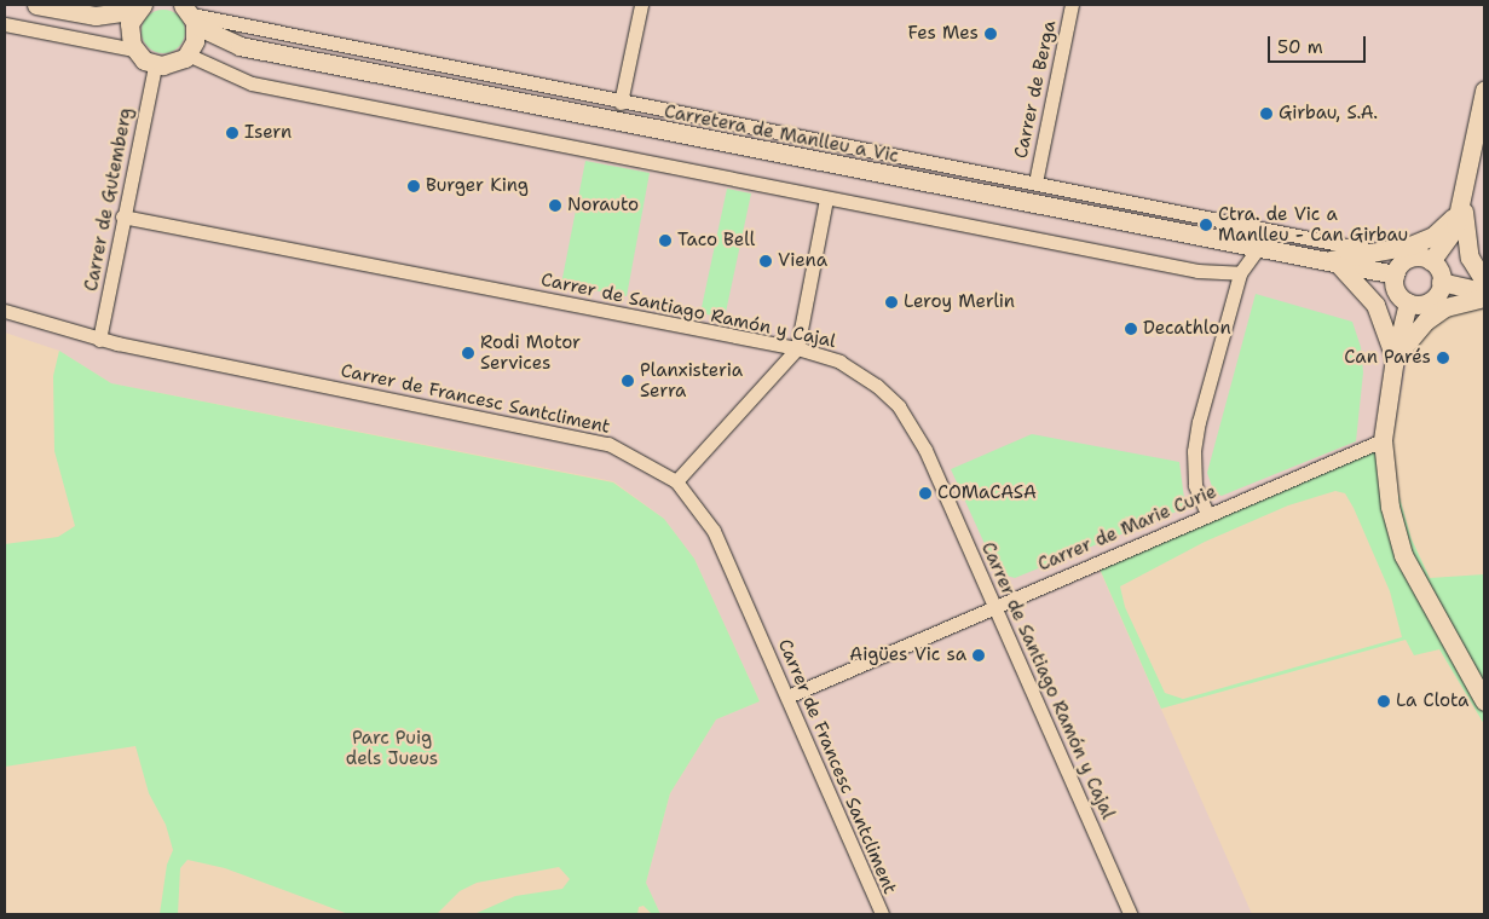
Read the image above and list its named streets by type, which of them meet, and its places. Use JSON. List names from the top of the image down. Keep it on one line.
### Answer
{"streets":{"street":["Carrer de Berga","Carretera de Manlleu a Vic","Carrer de Gutemberg","Carrer de Santiago Ramón y Cajal","Carrer de Francesc Santcliment","Carrer de Marie Curie"]},"crossings":[["Carrer de Berga","Carretera de Manlleu a Vic"],["Carretera de Manlleu a Vic","Carrer de Gutemberg"],["Carrer de Gutemberg","Carrer de Santiago Ramón y Cajal"],["Carrer de Gutemberg","Carrer de Francesc Santcliment"],["Carrer de Santiago Ramón y Cajal","Carrer de Marie Curie"],["Carrer de Francesc Santcliment","Carrer de Marie Curie"]],"parks":["Parc Puig dels Jueus"],"places":["Fes Mes","Girbau, S.A.","Isern","Burger King","Norauto","Ctra. de Vic a Manlleu - Can Girbau","Taco Bell","Viena","Leroy Merlin","Decathlon","Rodi Motor Services","Can Parés","Planxisteria Serra","COMaCASA","Aigües Vic sa","La Clota"],"scale_bar":"50 m"}
